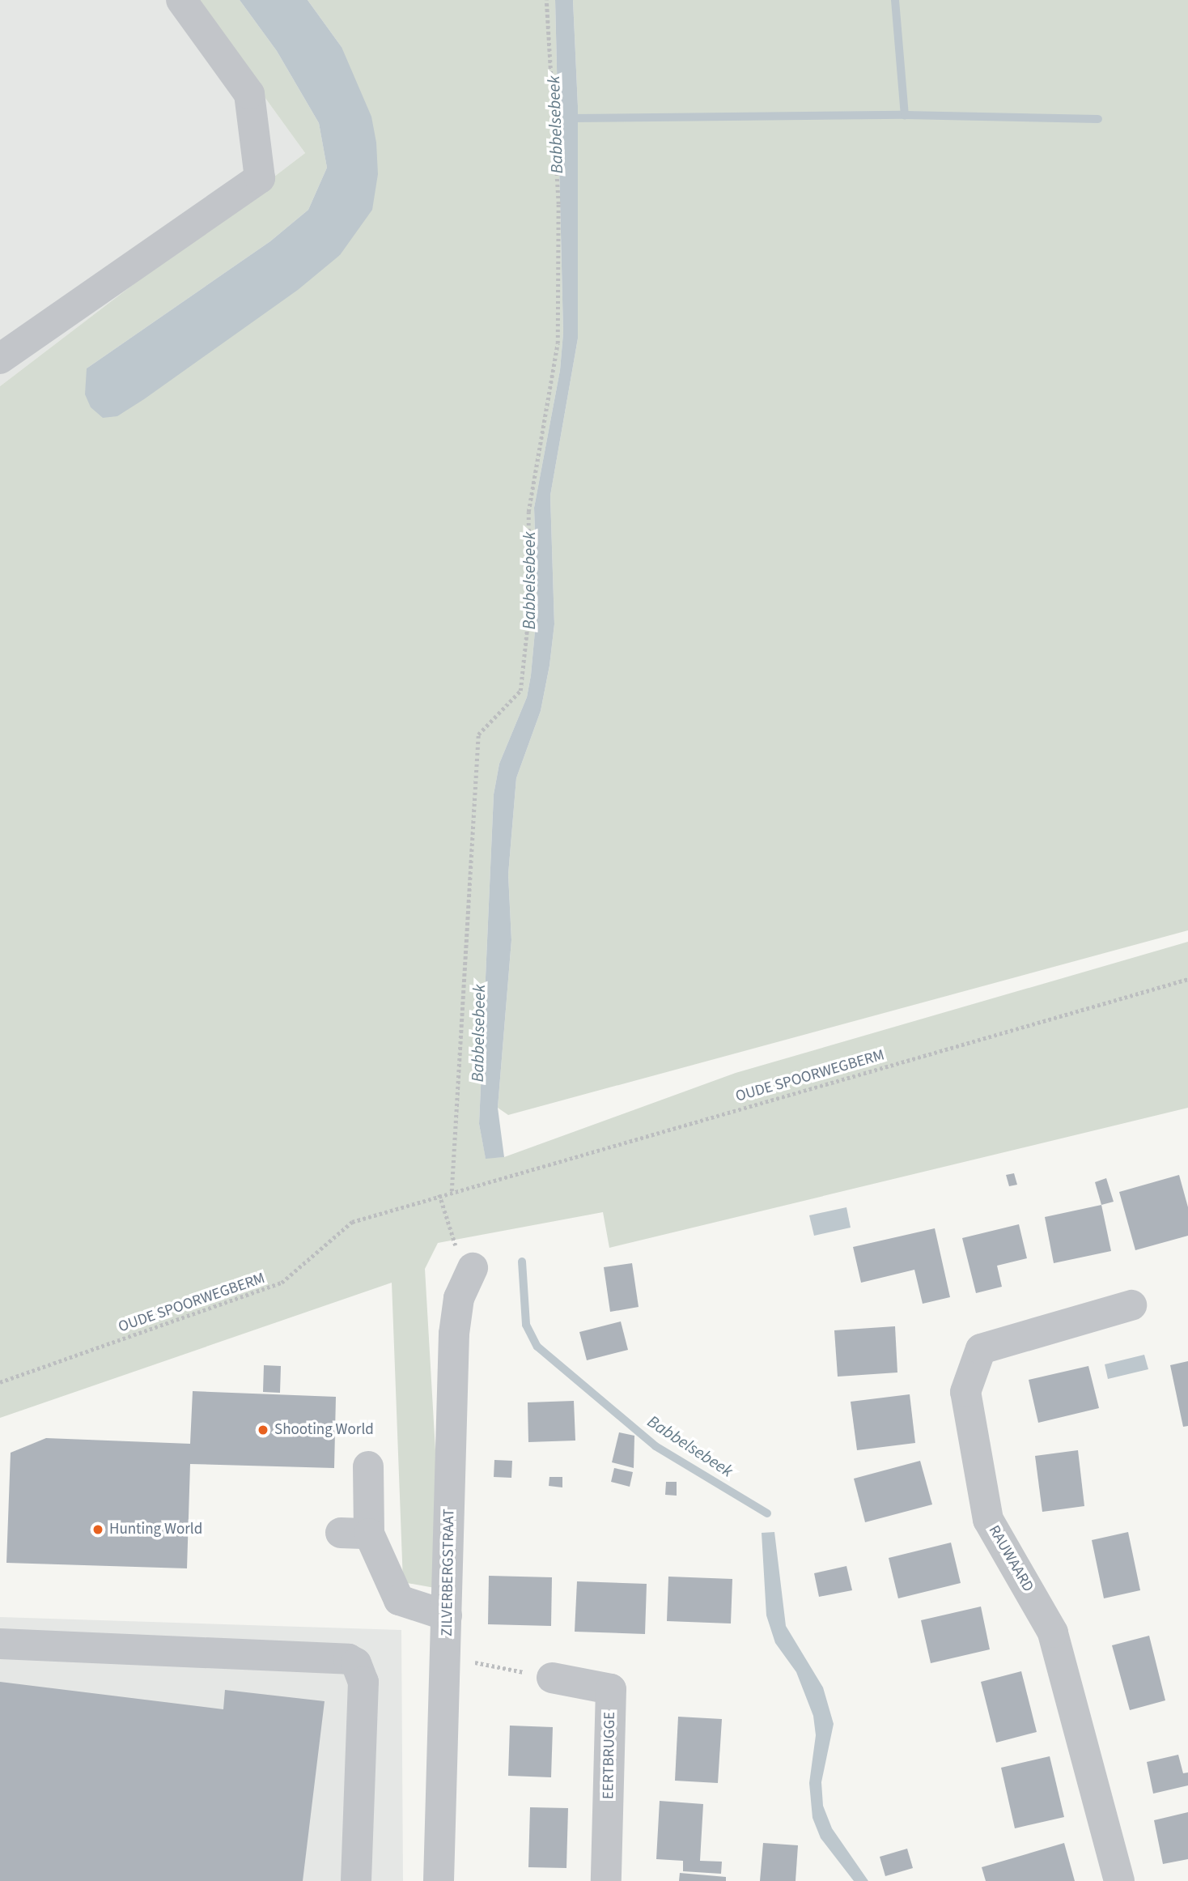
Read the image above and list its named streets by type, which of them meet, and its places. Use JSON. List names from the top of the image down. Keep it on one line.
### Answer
{"streets":{"street":["RAUWAARD","ZILVERBERGSTRAAT","EERTBRUGGE"],"path":["OUDE SPOORWEGBERM"]},"water":["Babbelsebeek"],"places":["Shooting World","Hunting World"]}
